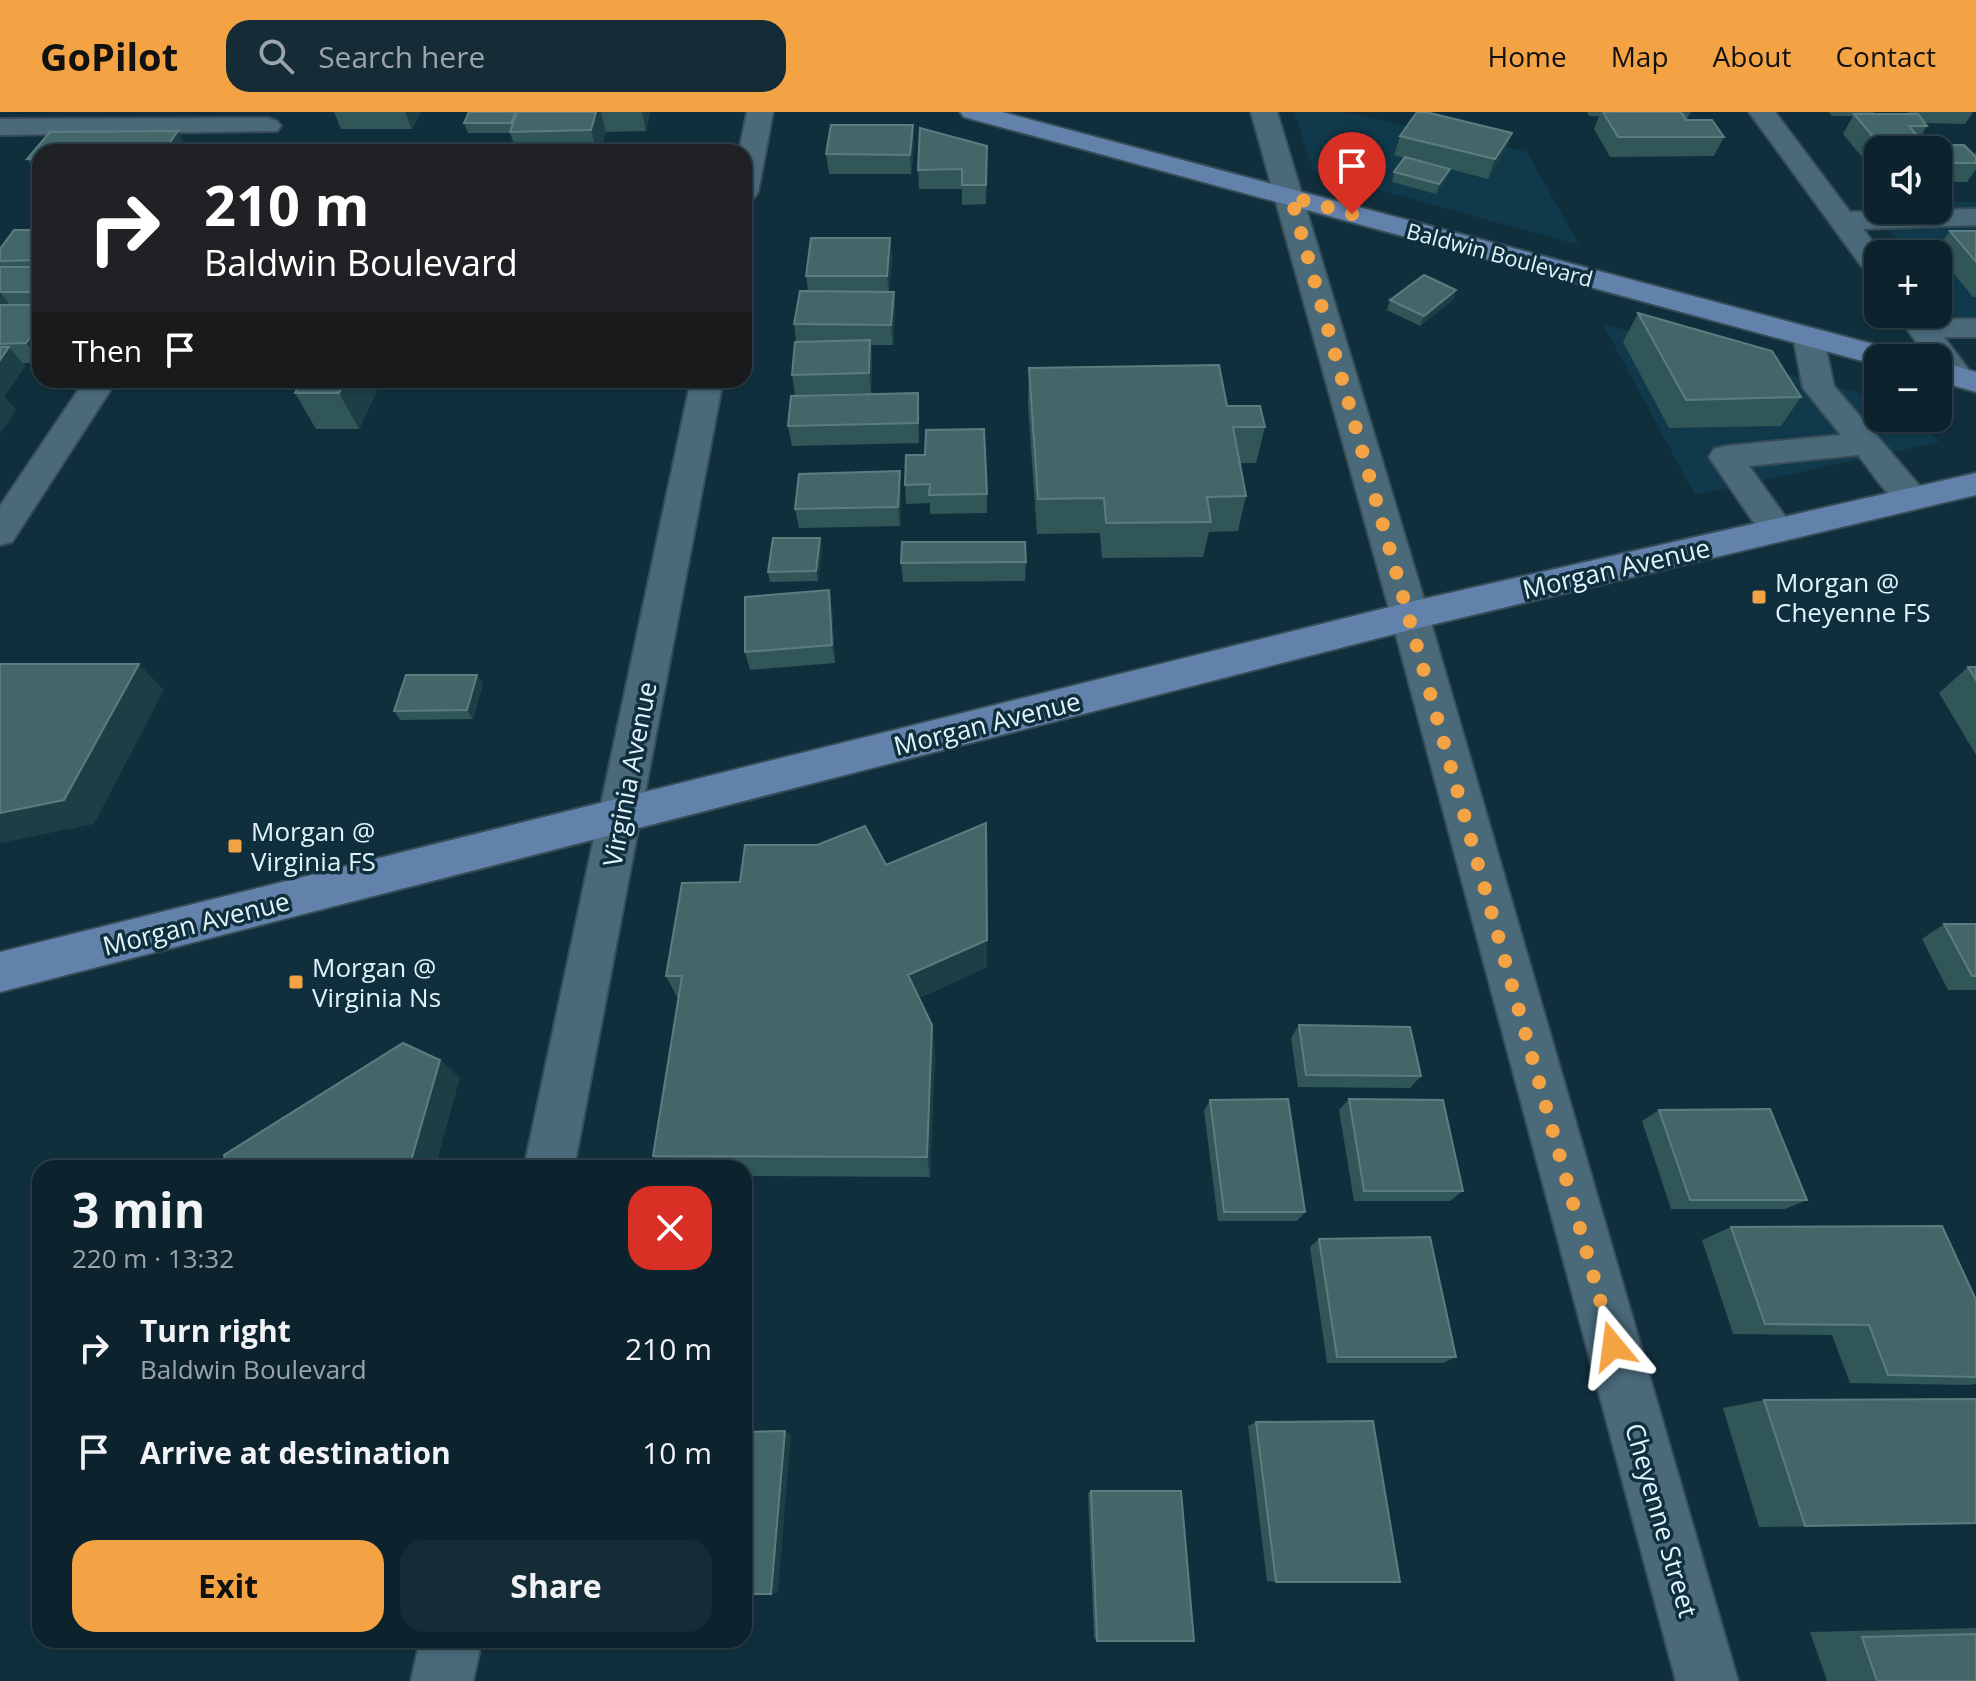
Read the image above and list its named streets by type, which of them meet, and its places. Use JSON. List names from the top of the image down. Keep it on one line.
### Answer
{"streets":{"main road":["Baldwin Boulevard","Morgan Avenue"],"street":["Virginia Avenue","Cheyenne Street"]},"crossings":[["Baldwin Boulevard","Cheyenne Street"],["Morgan Avenue","Virginia Avenue"],["Morgan Avenue","Cheyenne Street"]],"places":{"transit":["Morgan @ Cheyenne FS","Morgan @ Virginia FS","Morgan @ Virginia Ns"]},"page":{"header":"GoPilot","search":"Search here","nav":["Home","Map","About","Contact"],"map_buttons":["+","−"],"turn":["210 m","Baldwin Boulevard"],"then":"Then","heading":["3 min","220 m · 13:32"],"list":[{"name":"Turn right","note":"Baldwin Boulevard","value":"210 m"},{"name":"Arrive at destination","value":"10 m"}],"buttons":["Exit","Share"]}}
